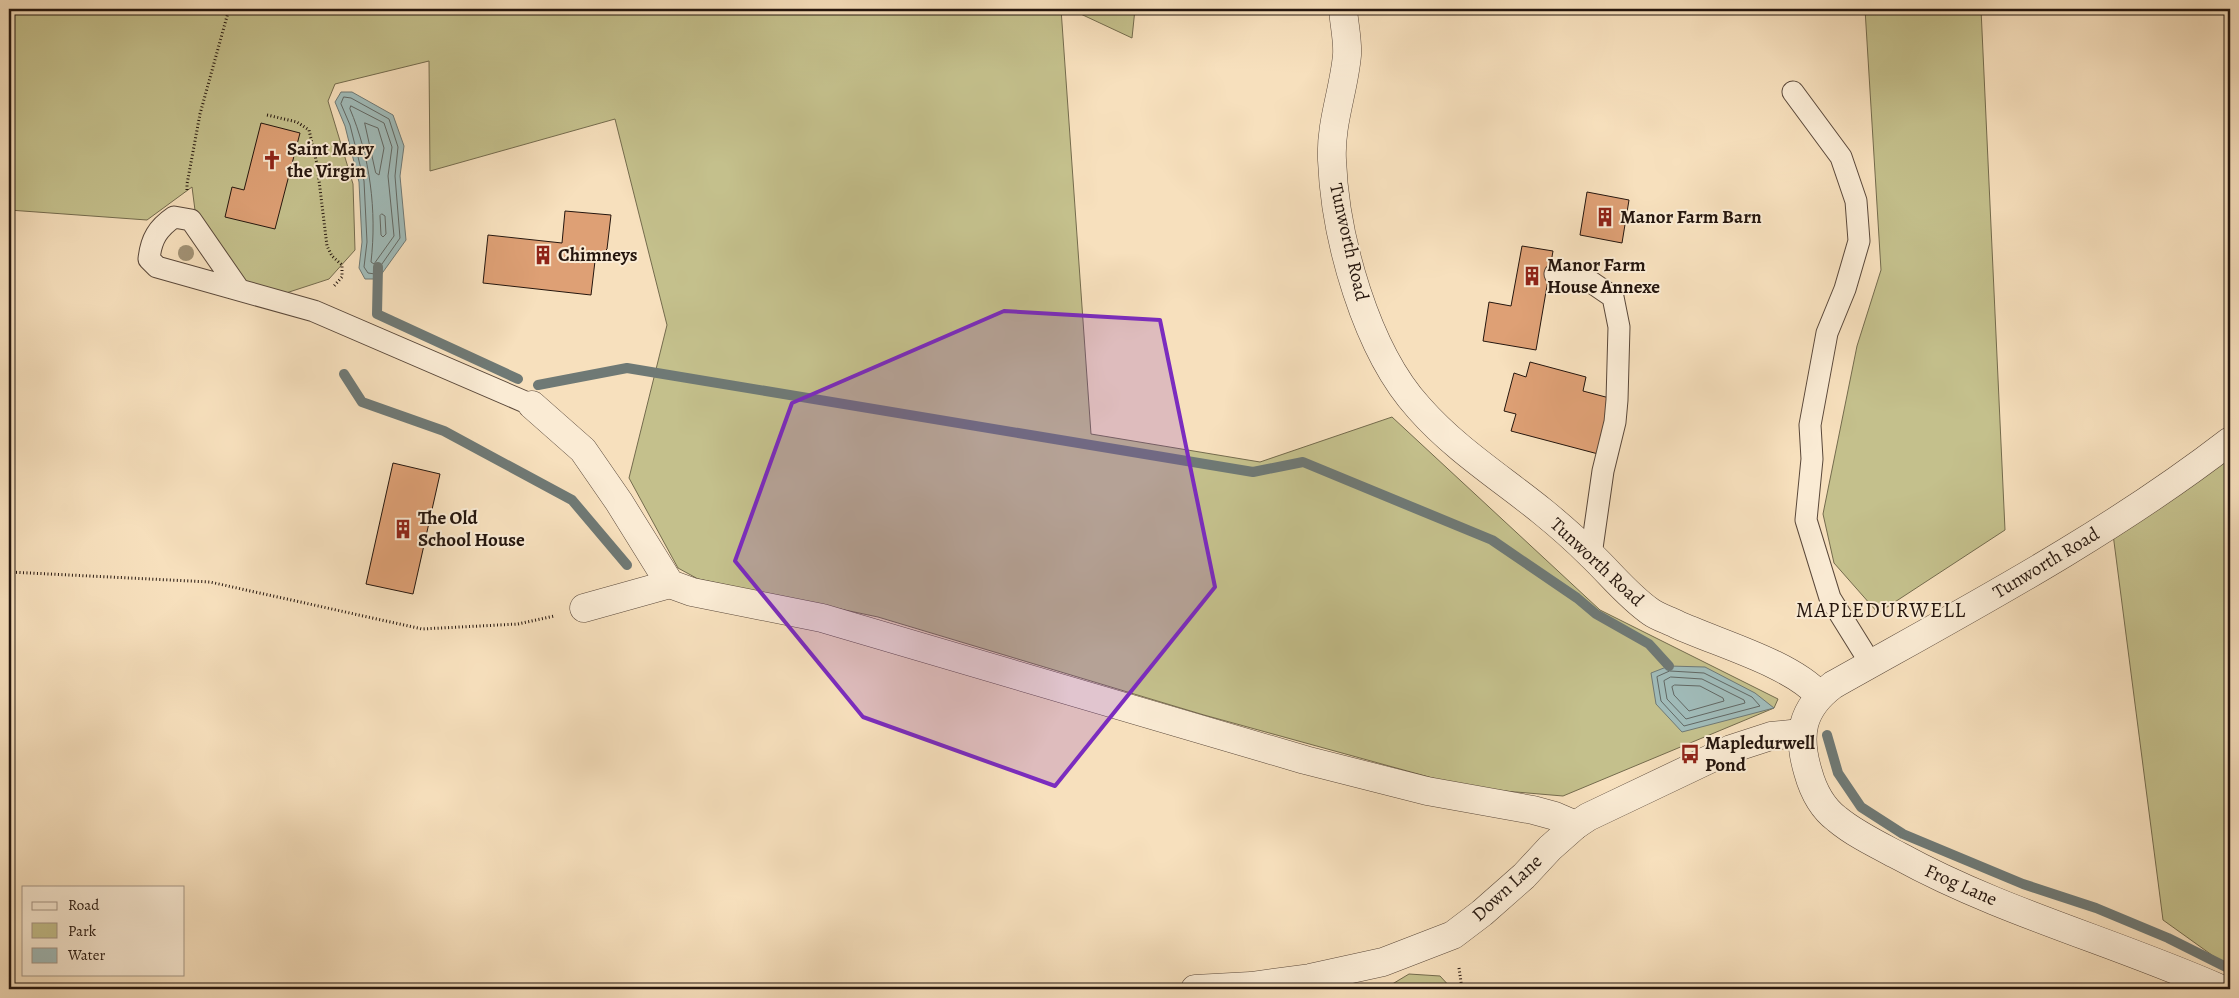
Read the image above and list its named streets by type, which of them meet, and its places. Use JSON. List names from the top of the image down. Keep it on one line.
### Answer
{"streets":{"street":["Tunworth Road","Frog Lane","Down Lane"]},"crossings":[["Tunworth Road","Frog Lane"],["Frog Lane","Down Lane"]],"districts":["MAPLEDURWELL"],"places":{"church":["Saint Mary the Virgin"],"building":["Manor Farm Barn","Chimneys","Manor Farm House Annexe","The Old School House"],"bus stop":["Mapledurwell Pond"]},"legend":["Road","Park","Water"]}
